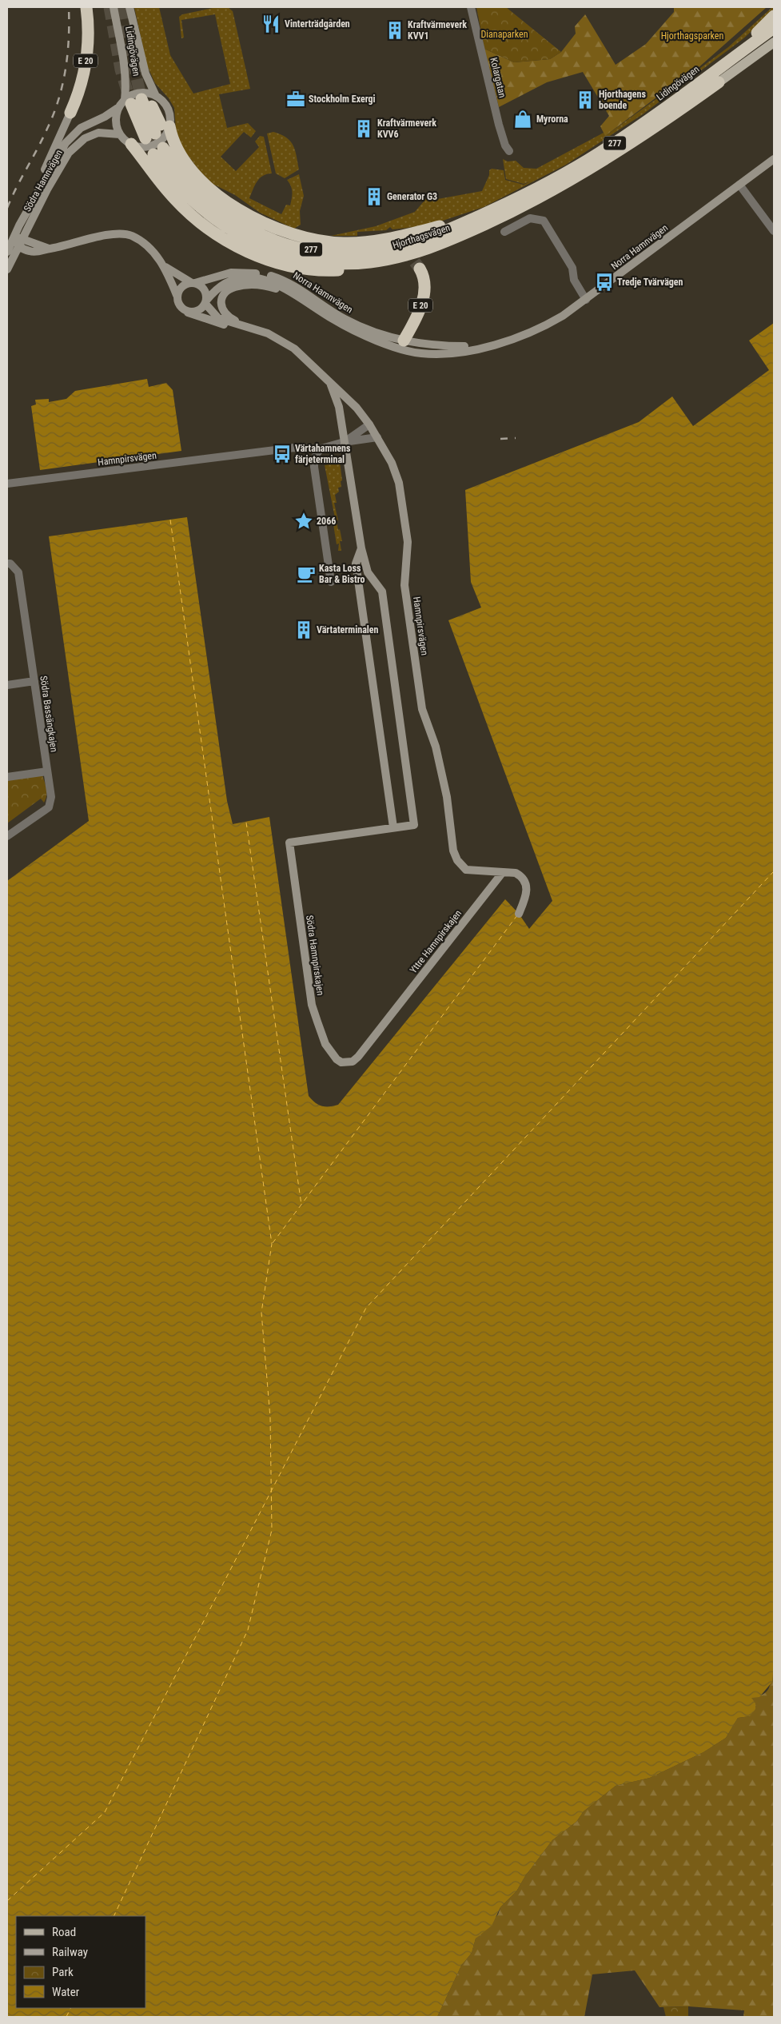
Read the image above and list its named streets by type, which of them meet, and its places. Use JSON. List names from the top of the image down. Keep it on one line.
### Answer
{"streets":{"highway":["Lidingövägen","E 20","277","Hjorthagsvägen"],"main road":["Södra Hamnvägen","Norra Hamnvägen","Hamnpirsvägen","Yttre Hamnpirskajen","Södra Hamnpirskajen"],"street":["Kolargatan","Södra Bassängkajen"]},"crossings":[["Lidingövägen","277"],["Lidingövägen","Hjorthagsvägen"],["E 20","Södra Hamnvägen"],["E 20","Norra Hamnvägen"],["277","Hjorthagsvägen"],["Norra Hamnvägen","Hamnpirsvägen"],["Hamnpirsvägen","Yttre Hamnpirskajen"],["Hamnpirsvägen","Södra Hamnpirskajen"],["Yttre Hamnpirskajen","Södra Hamnpirskajen"]],"parks":["Dianaparken","Hjorthagsparken"],"places":{"restaurant":["Vinterträdgården"],"building":["Kraftvärmeverk KVV1","Hjorthagens boende","Kraftvärmeverk KVV6","Generator G3","Värtaterminalen"],"office":["Stockholm Exergi"],"shop":["Myrorna"],"bus stop":["Tredje Tvärvägen","Värtahamnens färjeterminal"],"place":["2066"],"cafe":["Kasta Loss Bar & Bistro"]},"legend":["Road","Railway","Park","Water"]}
